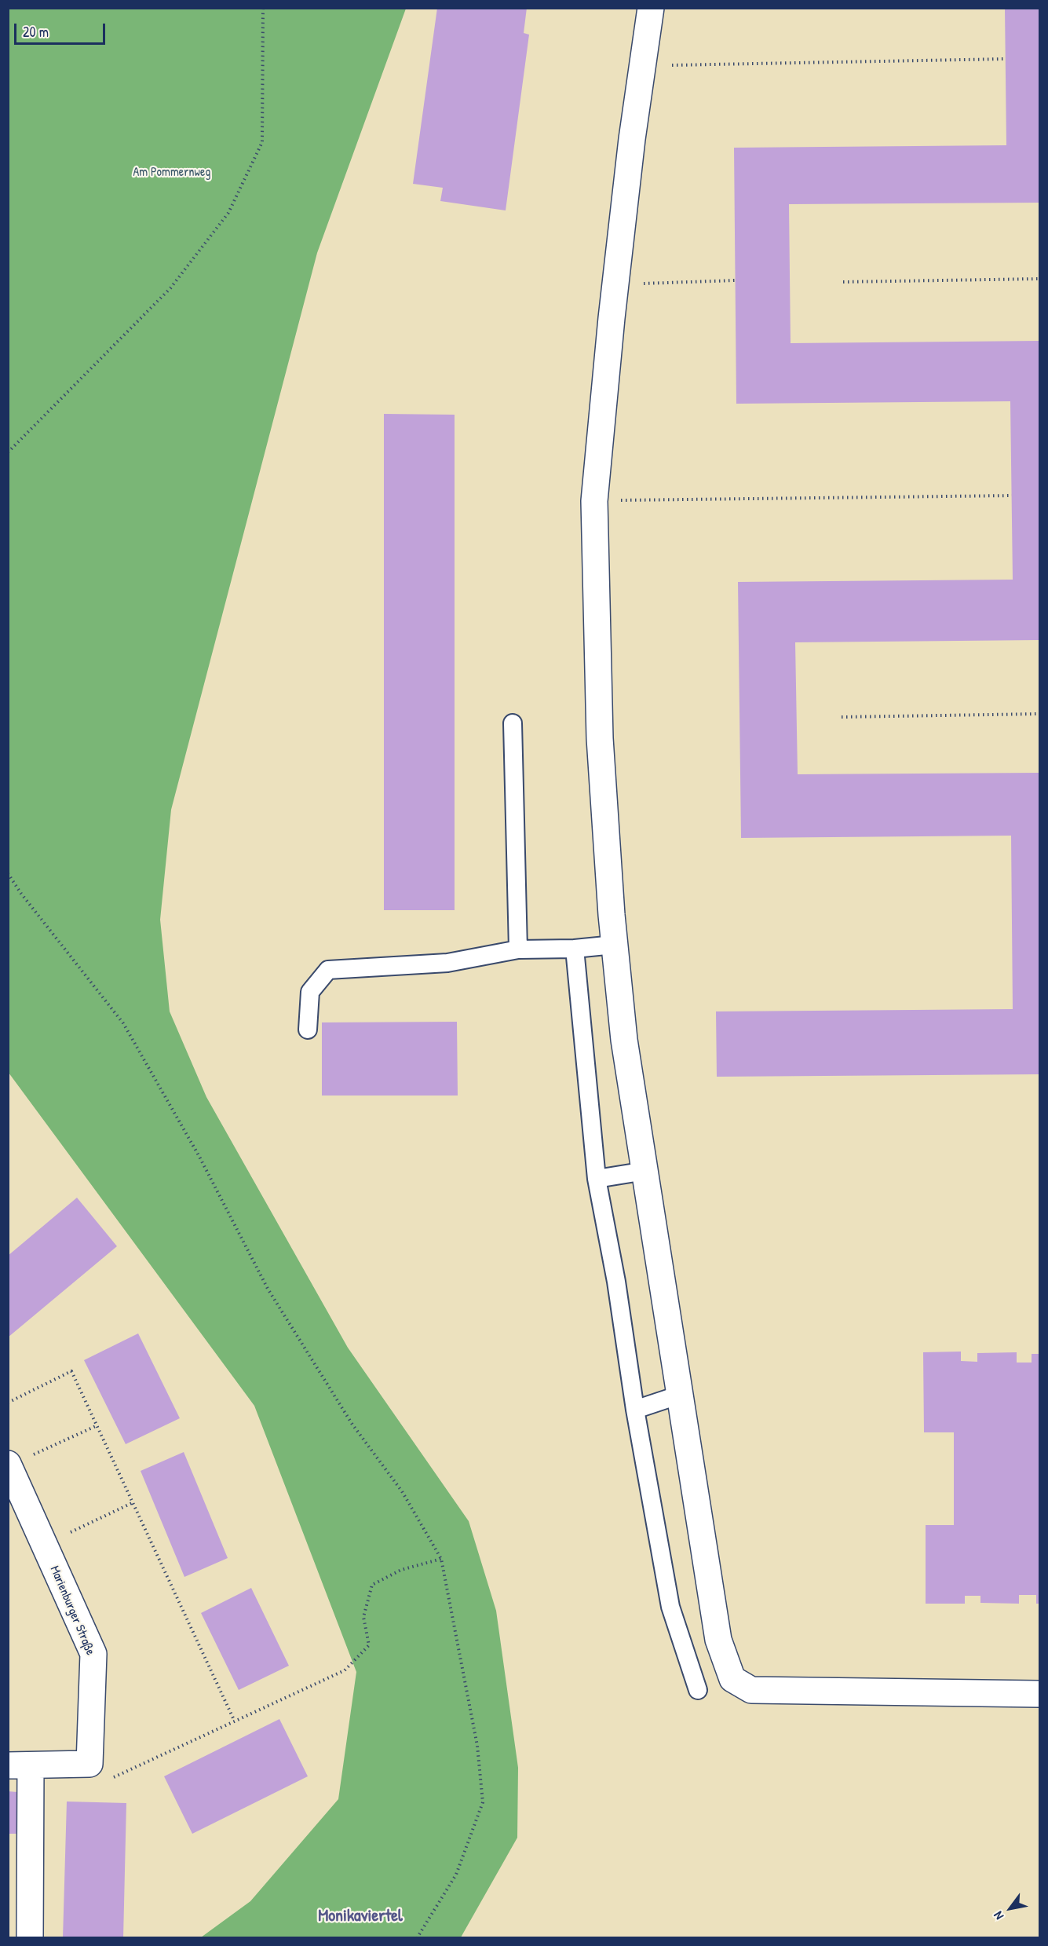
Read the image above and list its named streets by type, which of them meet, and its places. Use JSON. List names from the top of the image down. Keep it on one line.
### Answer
{"streets":{"street":["Marienburger Straße"]},"districts":["Monikaviertel"],"parks":["Am Pommernweg"],"scale_bar":"20 m","north":"bottom left"}
